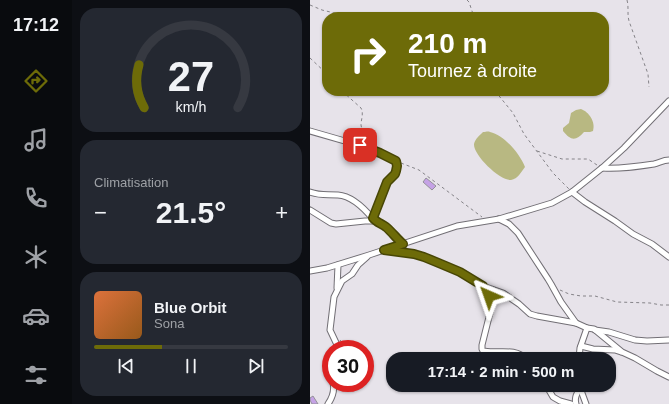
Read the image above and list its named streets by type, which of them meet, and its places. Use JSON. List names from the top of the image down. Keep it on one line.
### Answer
{"page":{"tabs":"17:12","turn":["210 m","Tournez à droite"],"tile":"Climatisation","heat":["−","21.5°","+"],"song":["Blue Orbit","Sona"],"limit":"30","trip":"17:14 · 2 min · 500 m","gauge":["27","km/h"]}}
